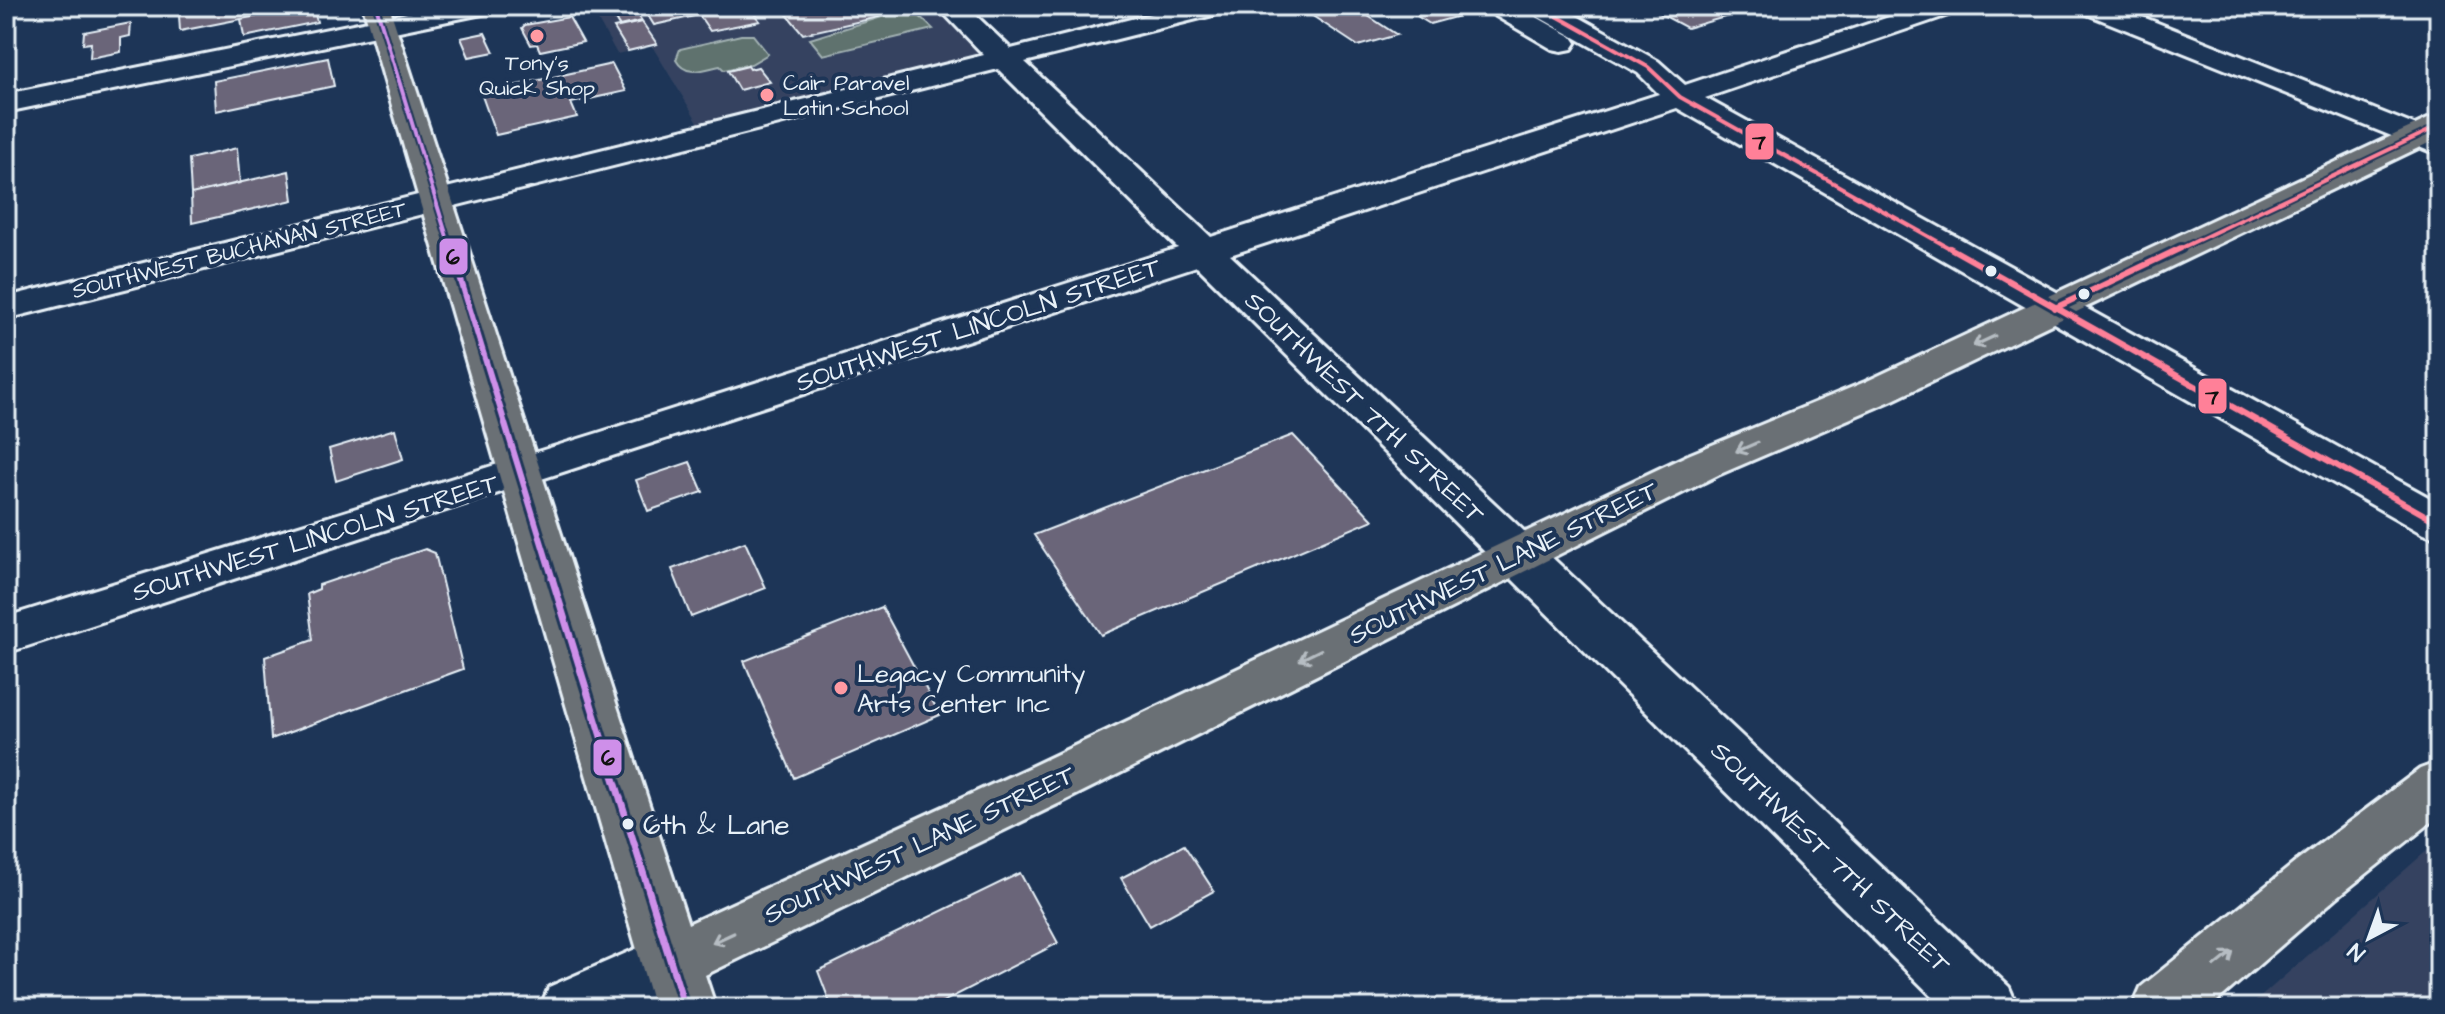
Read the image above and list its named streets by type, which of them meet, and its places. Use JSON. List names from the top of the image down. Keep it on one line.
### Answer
{"streets":{"main road":["SOUTHWEST LANE STREET"],"street":["SOUTHWEST BUCHANAN STREET","SOUTHWEST LINCOLN STREET","SOUTHWEST 7TH STREET"]},"crossings":[["SOUTHWEST BUCHANAN STREET","SOUTHWEST 7TH STREET"],["SOUTHWEST LINCOLN STREET","SOUTHWEST 7TH STREET"],["SOUTHWEST 7TH STREET","SOUTHWEST LANE STREET"]],"one_way":["SOUTHWEST LANE STREET"],"places":["Tony's Quick Shop","Cair Paravel Latin School","Legacy Community Arts Center Inc","6th & Lane"],"lines":["transit line 7","transit line 6"],"north":"bottom left"}
